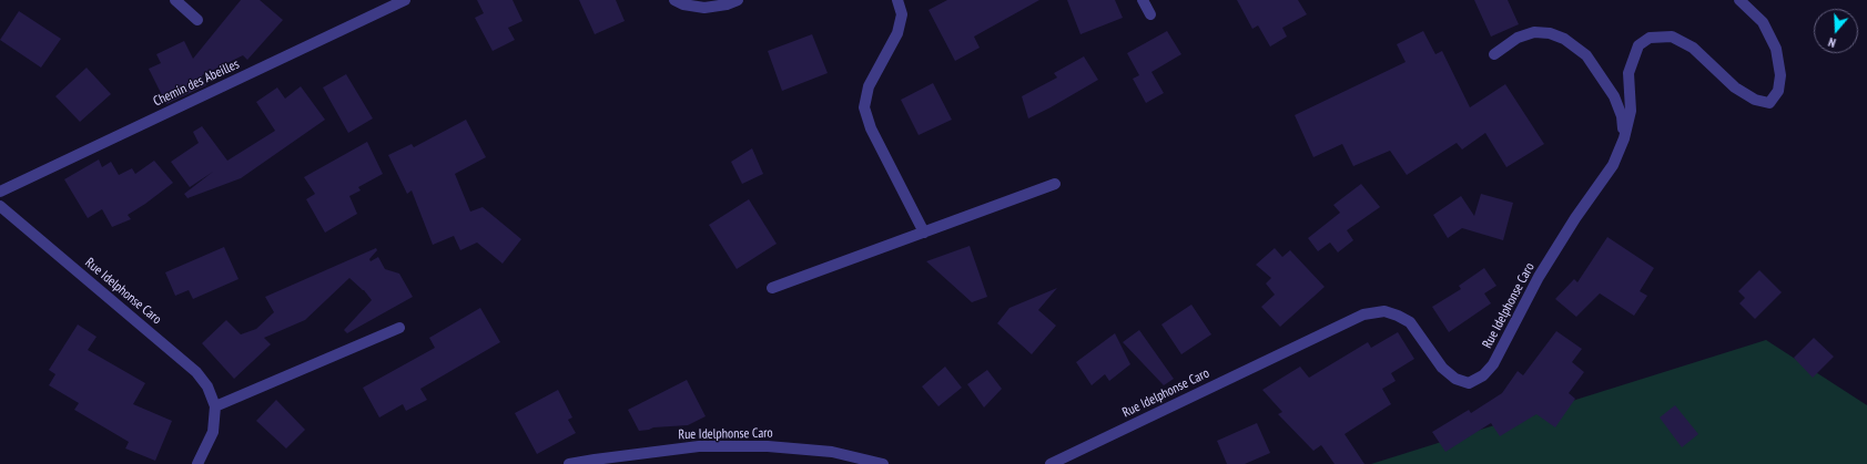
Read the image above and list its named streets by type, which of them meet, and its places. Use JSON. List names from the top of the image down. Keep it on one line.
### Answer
{"streets":{"street":["Chemin des Abeilles","Rue Idelphonse Caro"]},"north":"bottom"}
